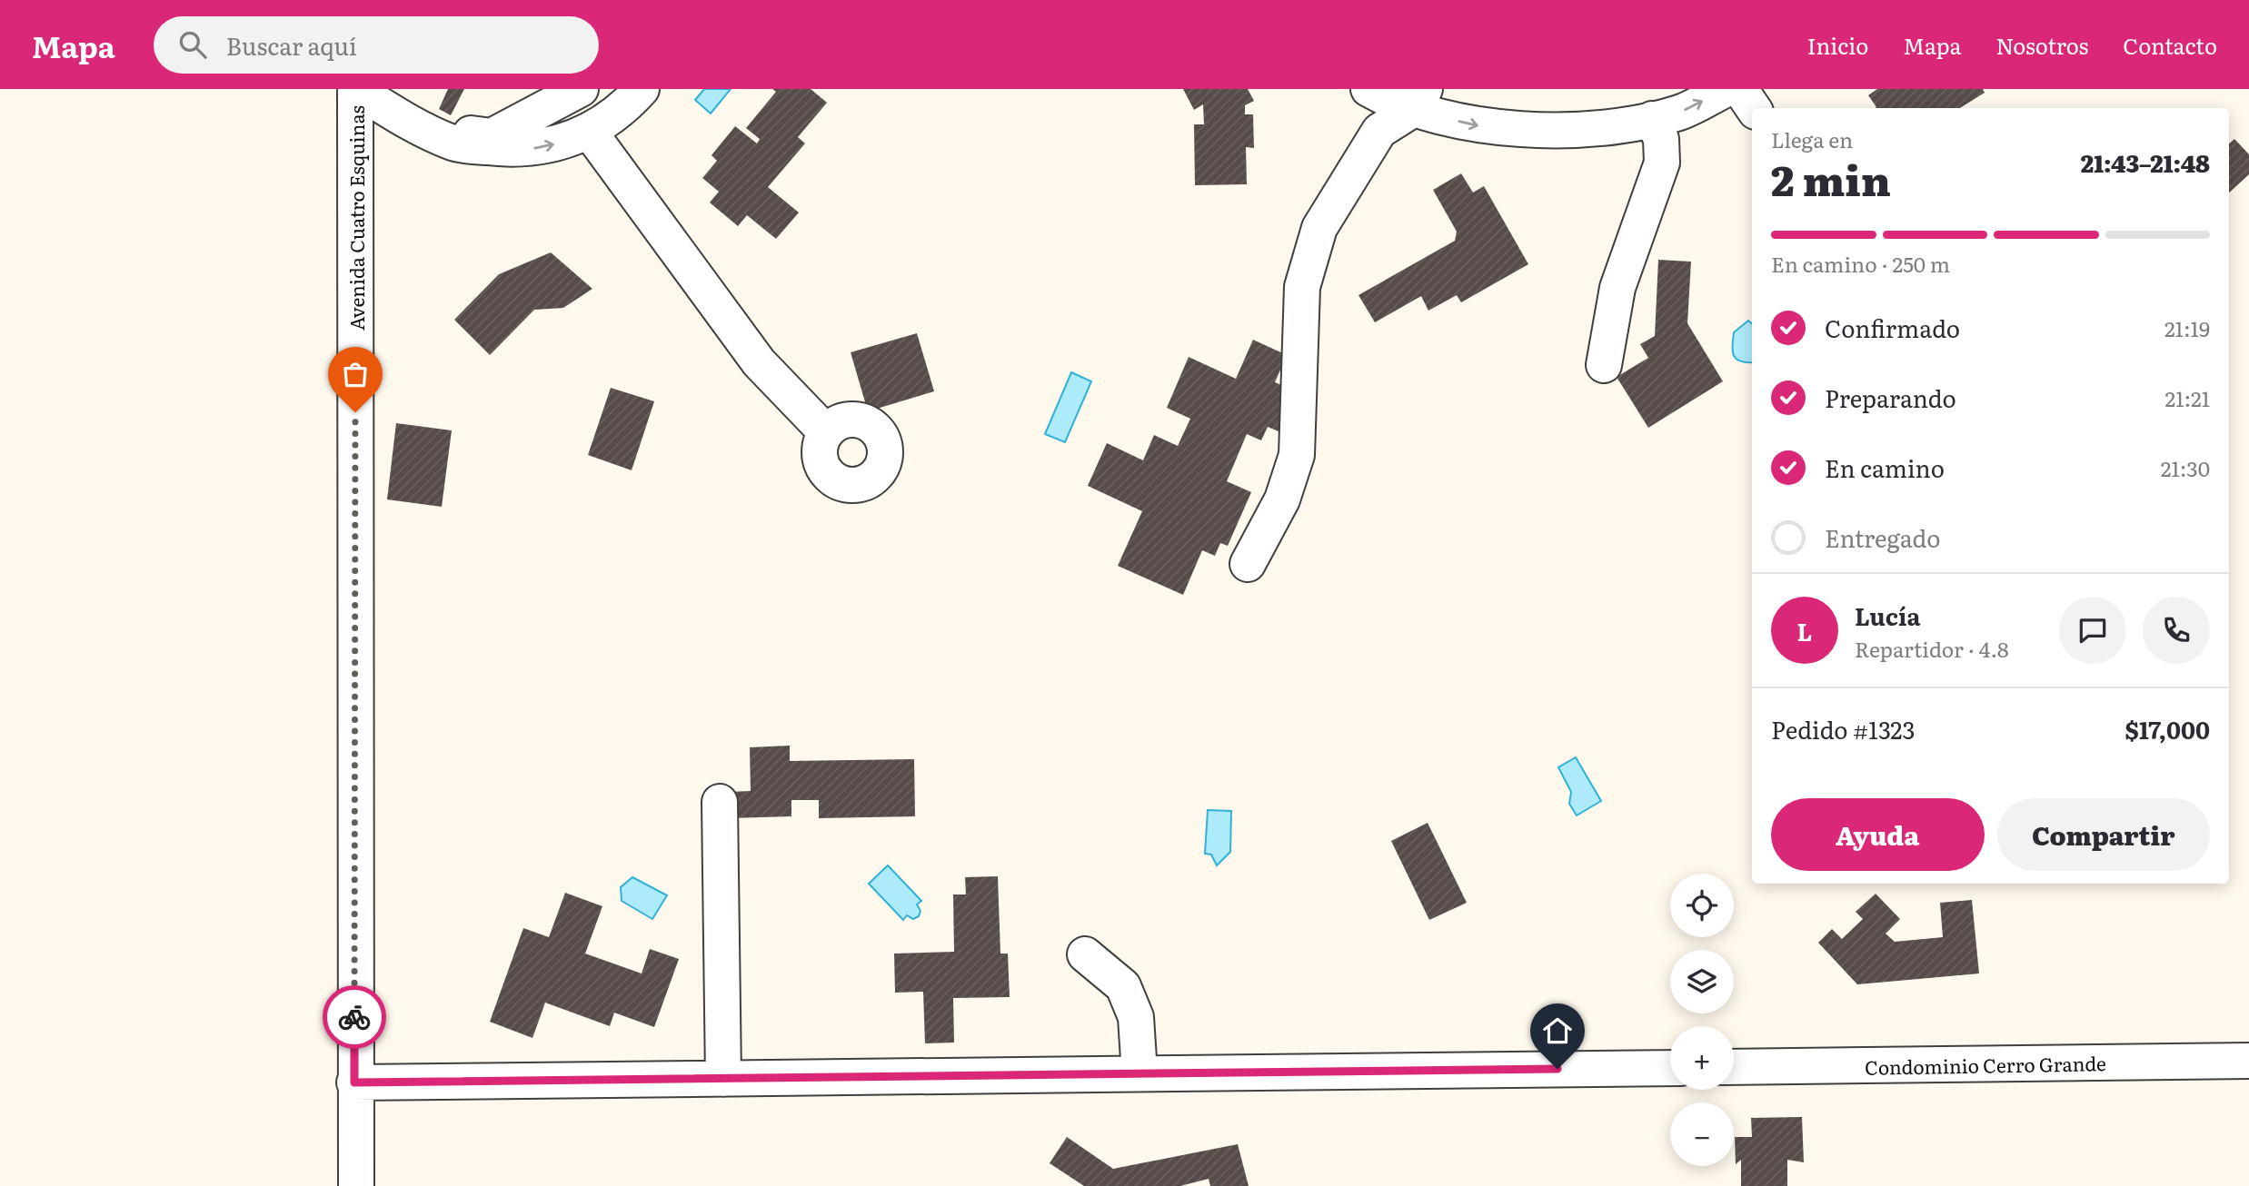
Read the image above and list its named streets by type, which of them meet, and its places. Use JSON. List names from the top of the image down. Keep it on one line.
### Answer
{"streets":{"street":["Avenida Cuatro Esquinas","Condominio Cerro Grande"]},"page":{"header":"Mapa","search":"Buscar aquí","nav":["Inicio","Mapa","Nosotros","Contacto"],"heading":["2 min","Llega en","21:43–21:48"],"panel":["Lucía","Repartidor · 4.8","Pedido #1323","$17,000"],"bar":"En camino · 250 m","list":[["Confirmado","21:19"],["Preparando","21:21"],["En camino","21:30"],"Entregado"],"round":"L","buttons":["Ayuda","Compartir"],"map_buttons":["+","−"]}}
